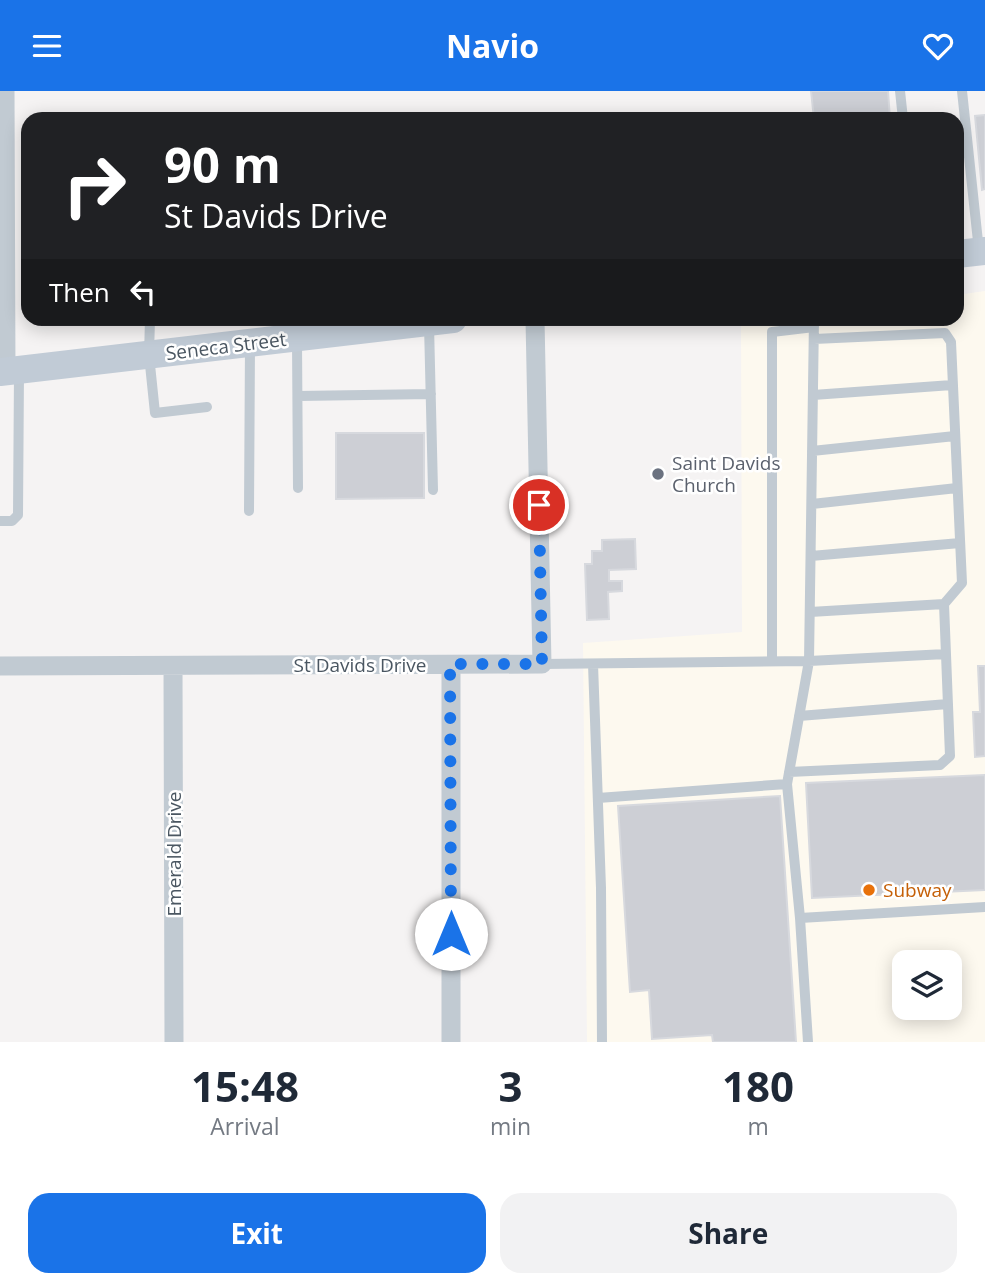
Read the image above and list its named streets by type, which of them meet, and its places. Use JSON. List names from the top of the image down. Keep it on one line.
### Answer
{"streets":{"street":["Seneca Street","St Davids Drive","Emerald Drive"]},"crossings":[["St Davids Drive","Emerald Drive"]],"places":["Saint Davids Church","Subway"],"page":{"header":"Navio","turn":["90 m","St Davids Drive"],"then":"Then","eta":["15:48","Arrival","3","min","180","m"],"buttons":["Exit","Share"]}}
